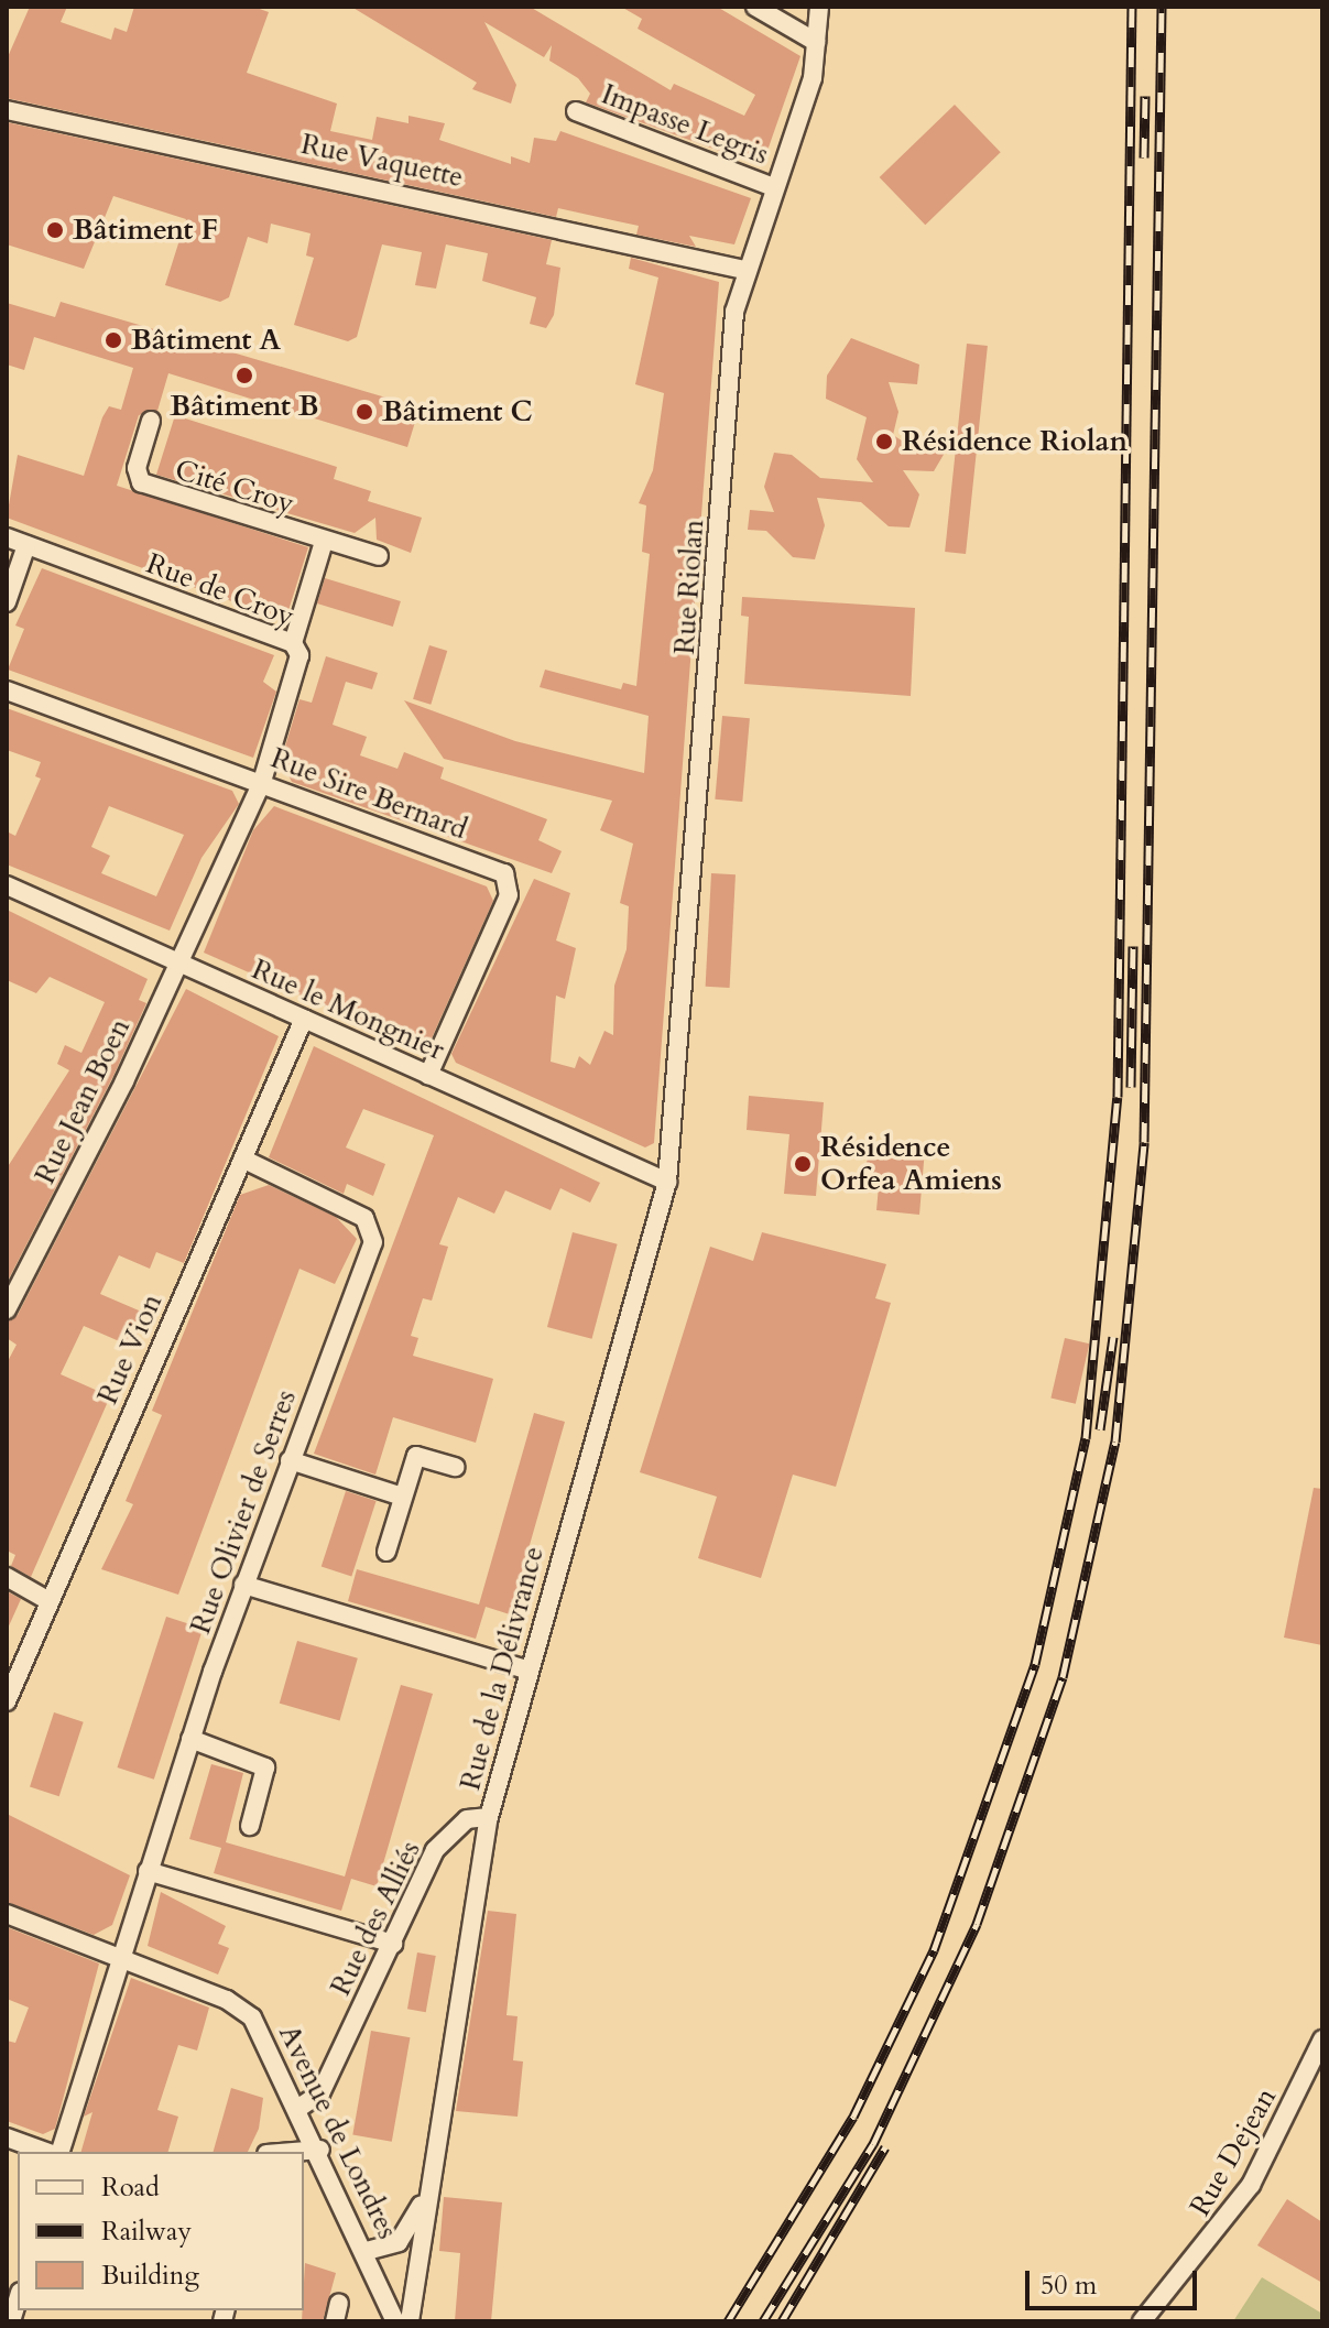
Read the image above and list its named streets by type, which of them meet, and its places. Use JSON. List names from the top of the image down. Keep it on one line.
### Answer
{"streets":{"street":["Impasse Legris","Rue Vaquette","Cité Croy","Rue Riolan","Rue de Croy","Rue Sire Bernard","Rue le Mongnier","Rue Jean Boen","Rue Vion","Rue Olivier de Serres","Rue de la Délivrance","Rue des Alliés","Avenue de Londres","Rue Dejean"]},"crossings":[["Impasse Legris","Rue Riolan"],["Rue Vaquette","Rue Riolan"],["Cité Croy","Rue de Croy"],["Rue Riolan","Rue le Mongnier"],["Rue Riolan","Rue de la Délivrance"],["Rue de Croy","Rue Sire Bernard"],["Rue de Croy","Rue le Mongnier"],["Rue de Croy","Rue Jean Boen"],["Rue Sire Bernard","Rue le Mongnier"],["Rue le Mongnier","Rue Jean Boen"],["Rue le Mongnier","Rue Vion"],["Rue le Mongnier","Rue de la Délivrance"],["Rue Vion","Rue Olivier de Serres"],["Rue Olivier de Serres","Avenue de Londres"],["Rue de la Délivrance","Rue des Alliés"],["Rue de la Délivrance","Avenue de Londres"],["Rue des Alliés","Avenue de Londres"]],"places":["Bâtiment F","Bâtiment A","Bâtiment B","Bâtiment C","Résidence Riolan","Résidence Orfea Amiens"],"legend":["Road","Railway","Building"],"scale_bar":"50 m"}
